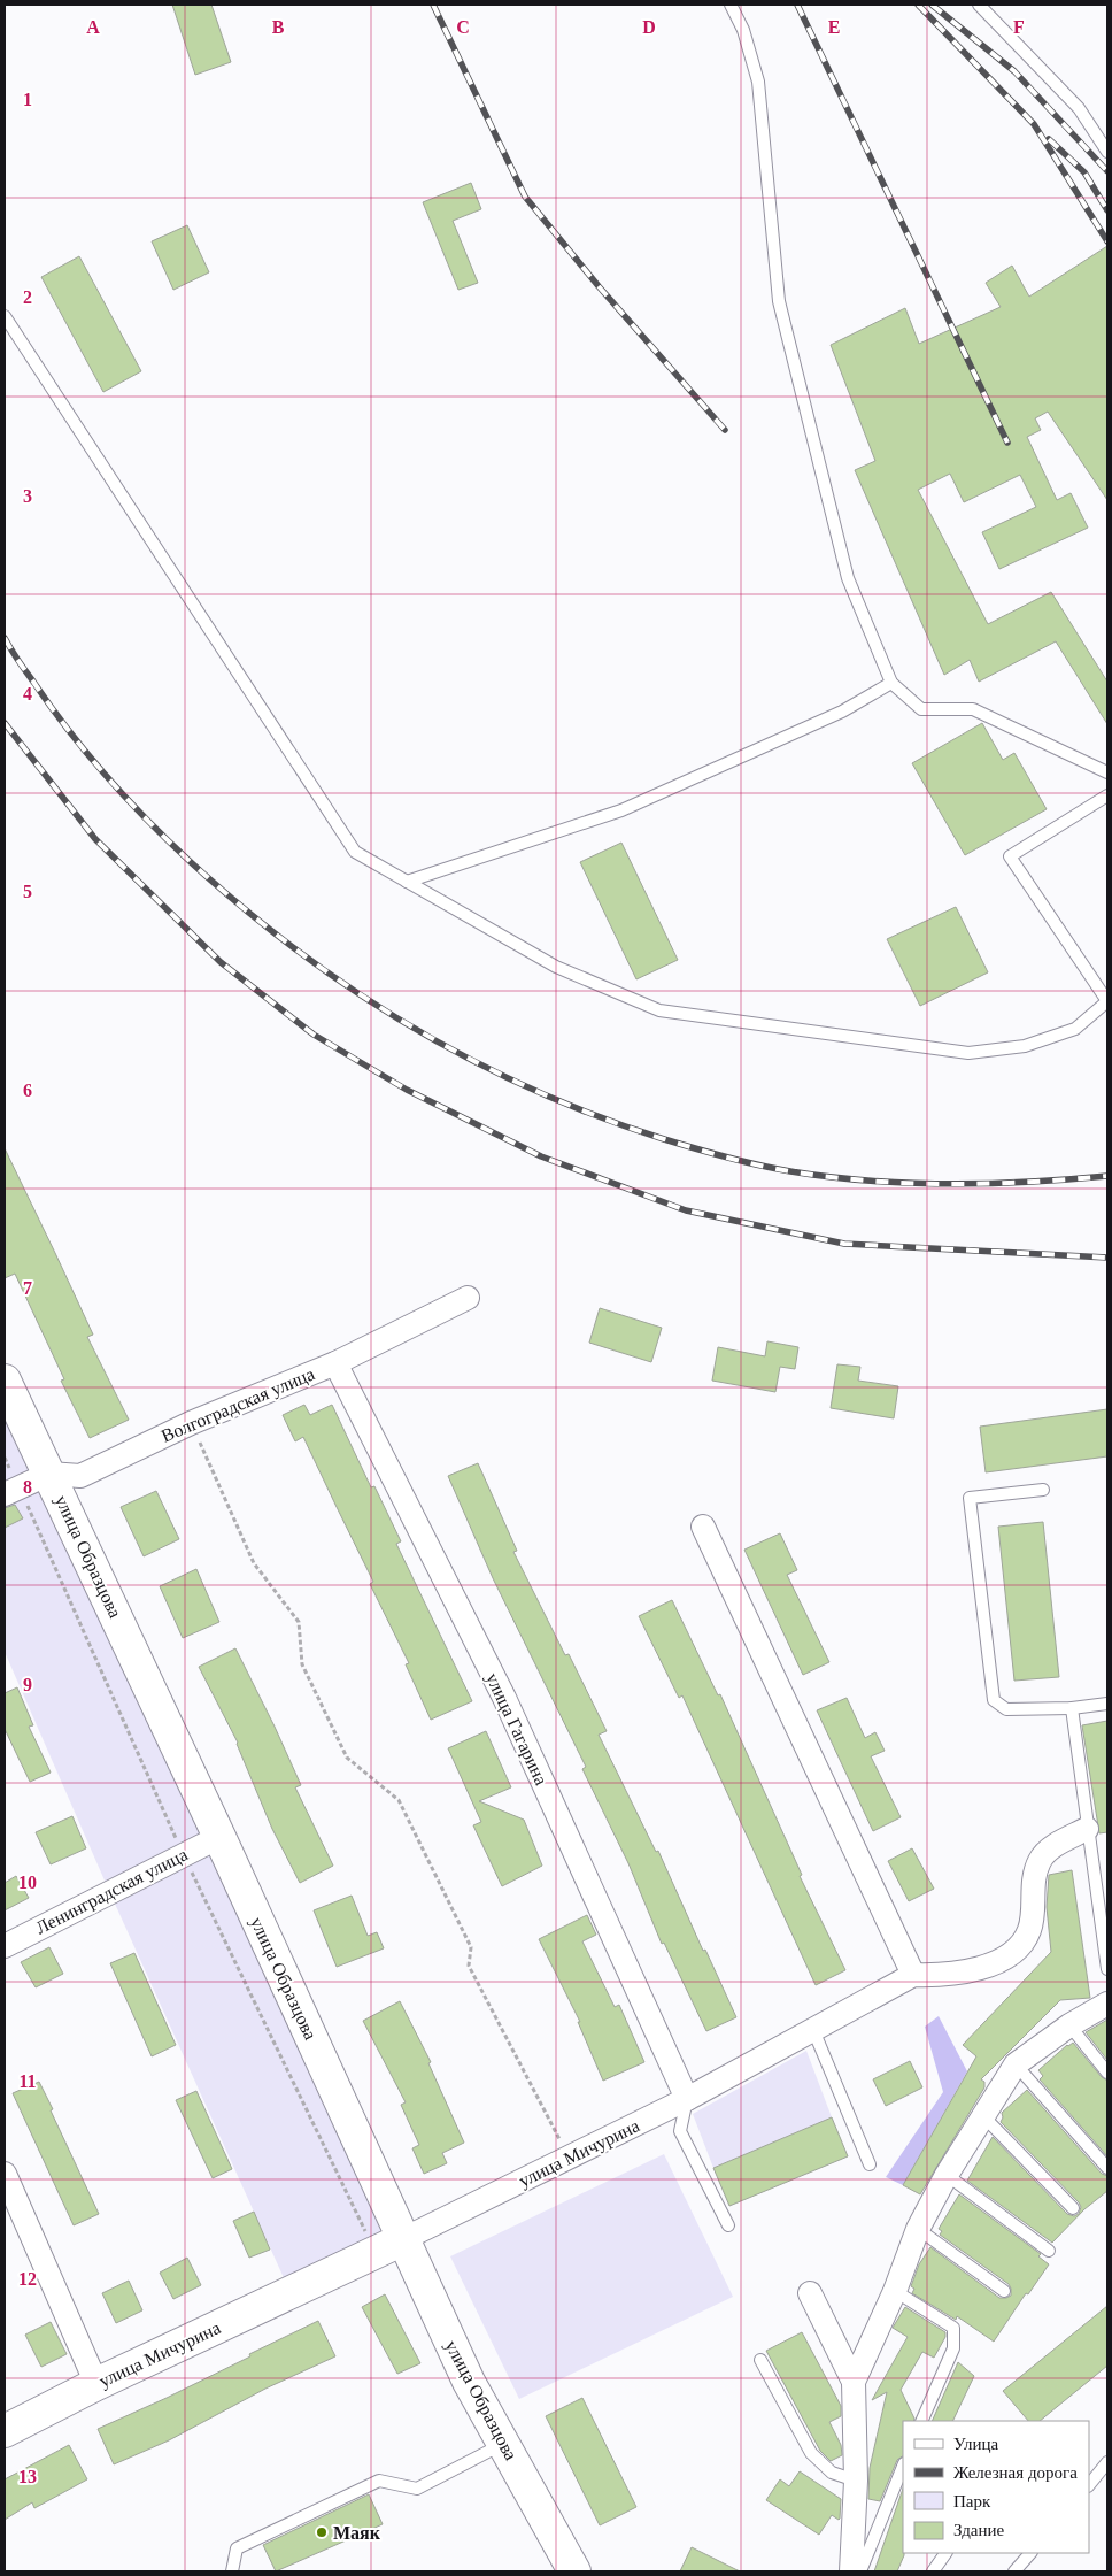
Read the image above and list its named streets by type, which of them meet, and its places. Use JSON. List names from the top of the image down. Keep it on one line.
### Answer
{"streets":{"street":["Волгоградская улица","улица Образцова","улица Гагарина","Ленинградская улица","улица Мичурина"]},"crossings":[["Волгоградская улица","улица Образцова"],["Волгоградская улица","улица Гагарина"],["улица Образцова","Ленинградская улица"],["улица Образцова","улица Мичурина"],["улица Гагарина","улица Мичурина"]],"places":["Маяк"],"legend":["Улица","Железная дорога","Парк","Здание"],"grid":{"columns":["A","B","C","D","E","F"],"rows":["1","2","3","4","5","6","7","8","9","10","11","12","13"]}}
